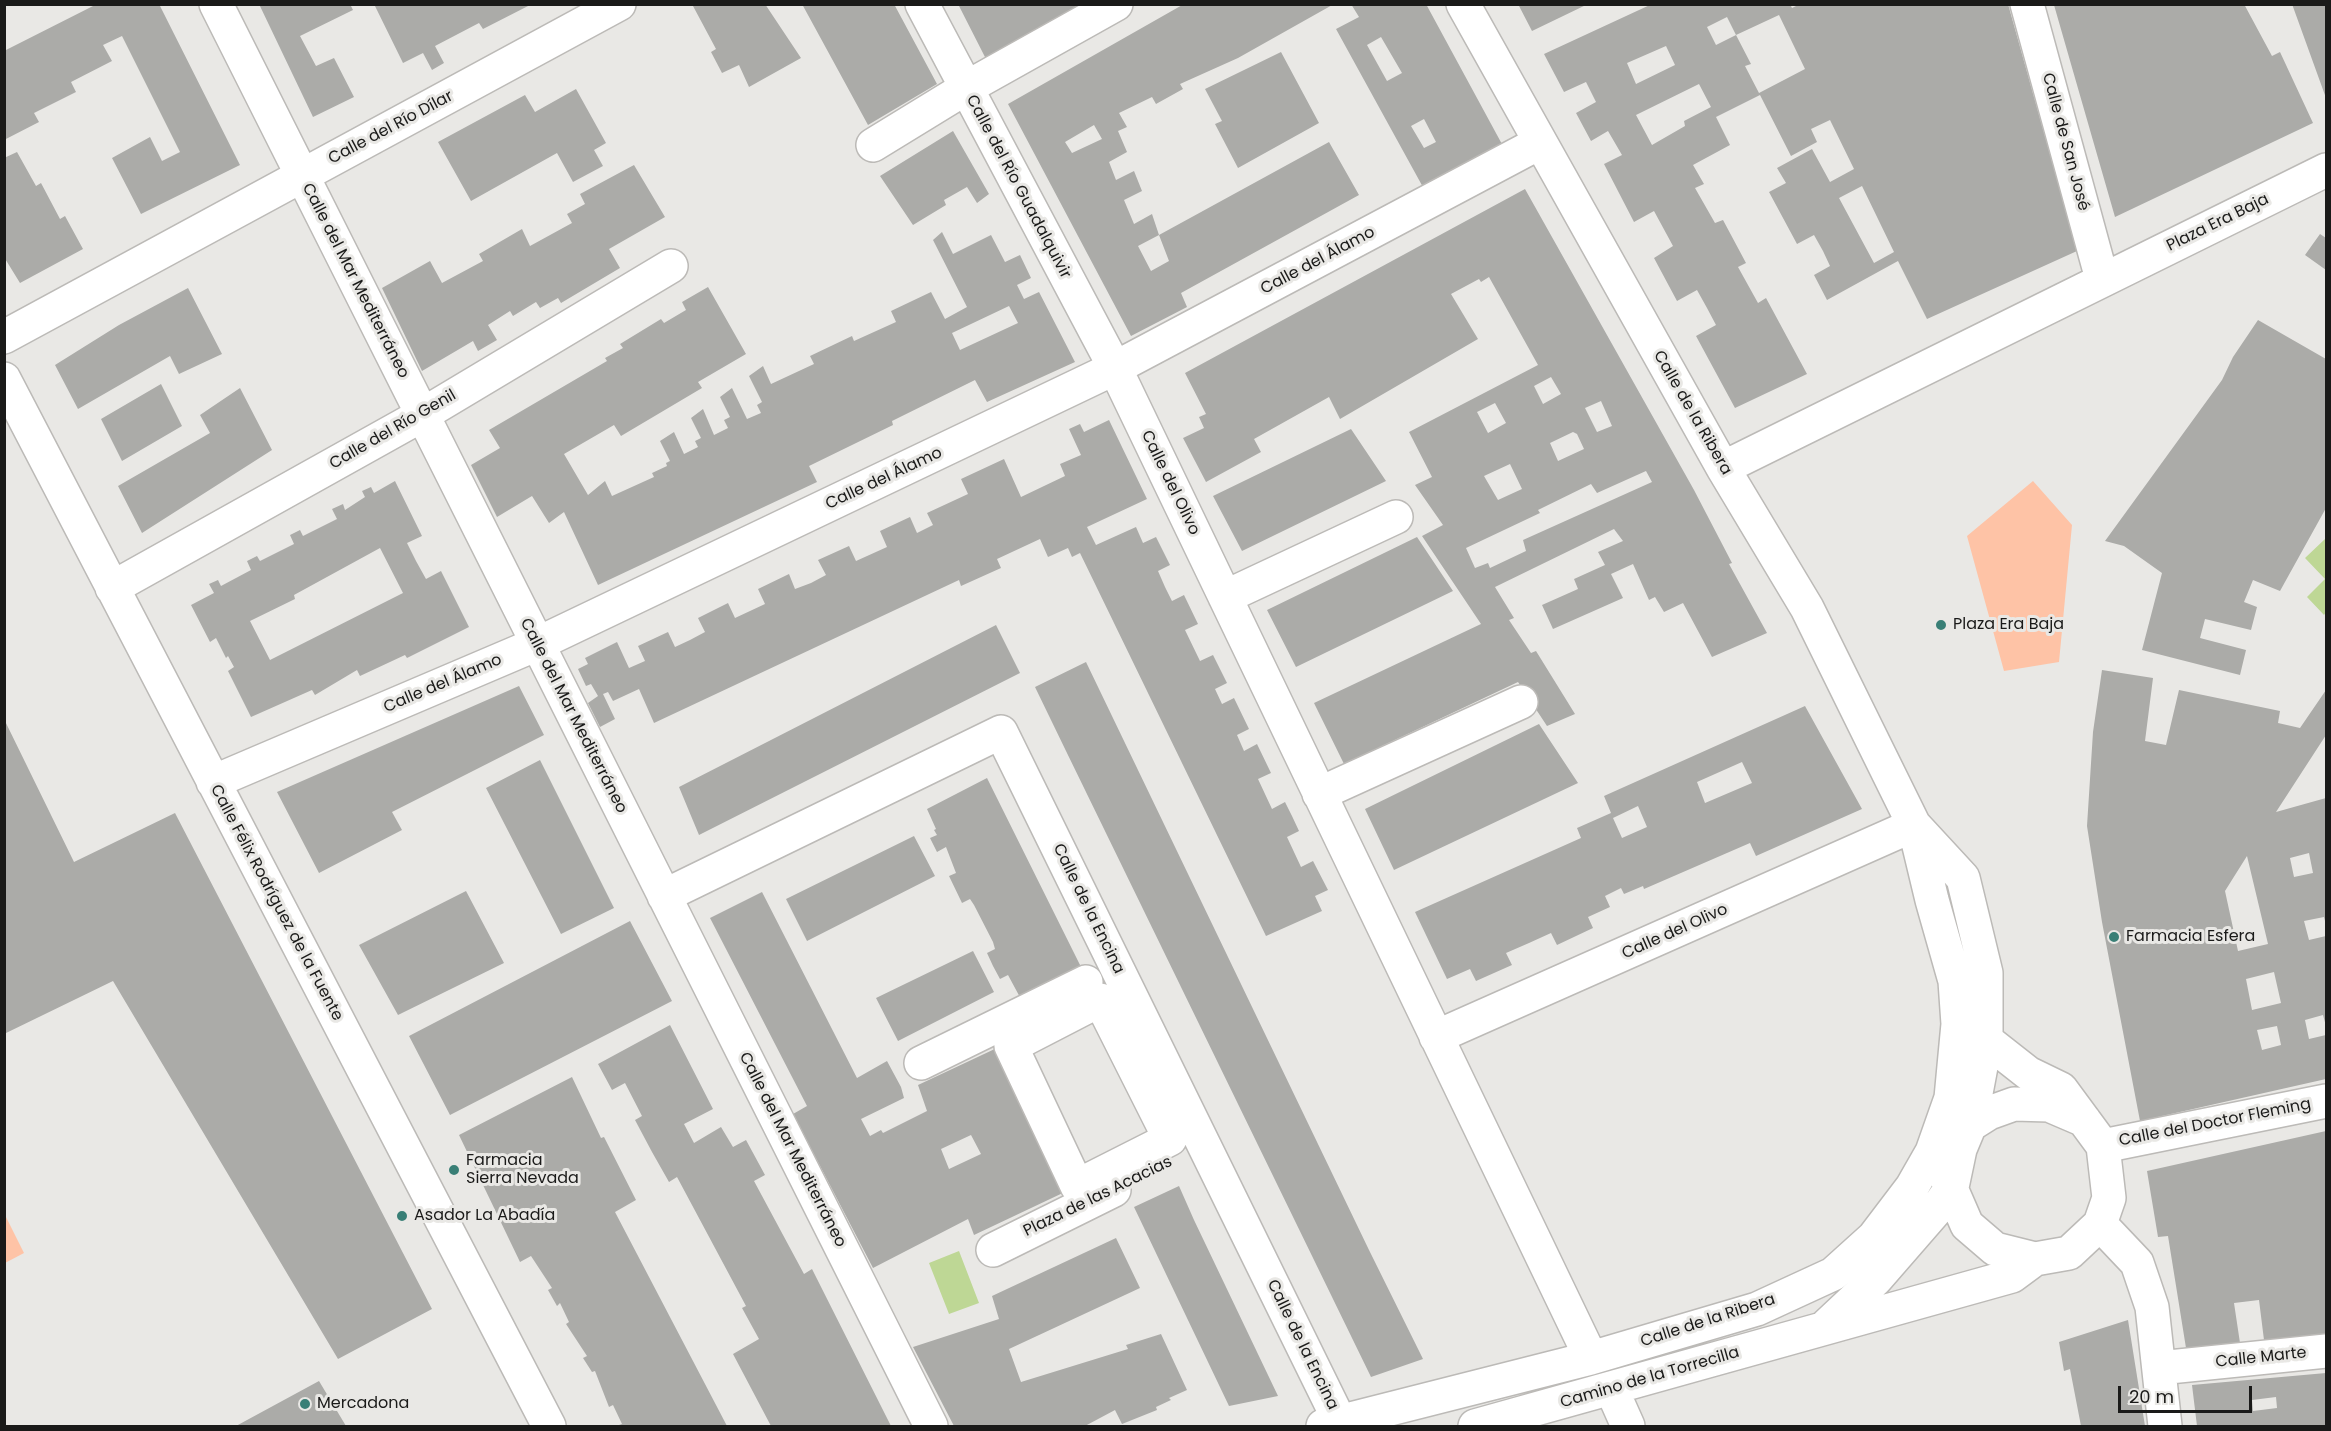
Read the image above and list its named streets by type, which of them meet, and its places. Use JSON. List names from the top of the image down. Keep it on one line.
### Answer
{"streets":{"street":["Calle del Río Dílar","Calle de San José","Calle del Río Guadalquivir","Plaza Era Baja","Calle del Álamo","Calle del Mar Mediterráneo","Calle de la Ribera","Calle del Río Genil","Calle del Olivo","Calle Félix Rodríguez de la Fuente","Calle de la Encina","Calle del Doctor Fleming","Plaza de las Acacias","Calle Marte","Camino de la Torrecilla"]},"crossings":[["Calle del Río Dílar","Calle del Mar Mediterráneo"],["Calle de San José","Plaza Era Baja"],["Calle del Río Guadalquivir","Calle del Álamo"],["Calle del Río Guadalquivir","Calle del Olivo"],["Plaza Era Baja","Calle de la Ribera"],["Calle del Álamo","Calle del Mar Mediterráneo"],["Calle del Álamo","Calle de la Ribera"],["Calle del Álamo","Calle del Olivo"],["Calle del Álamo","Calle Félix Rodríguez de la Fuente"],["Calle del Mar Mediterráneo","Calle del Río Genil"],["Calle del Mar Mediterráneo","Calle de la Encina"],["Calle de la Ribera","Calle del Olivo"],["Calle de la Ribera","Calle del Doctor Fleming"],["Calle de la Ribera","Camino de la Torrecilla"],["Calle del Río Genil","Calle Félix Rodríguez de la Fuente"],["Calle de la Encina","Plaza de las Acacias"],["Calle del Doctor Fleming","Camino de la Torrecilla"]],"places":["Plaza Era Baja","Farmacia Esfera","Farmacia Sierra Nevada","Asador La Abadía","Mercadona"],"scale_bar":"20 m"}
